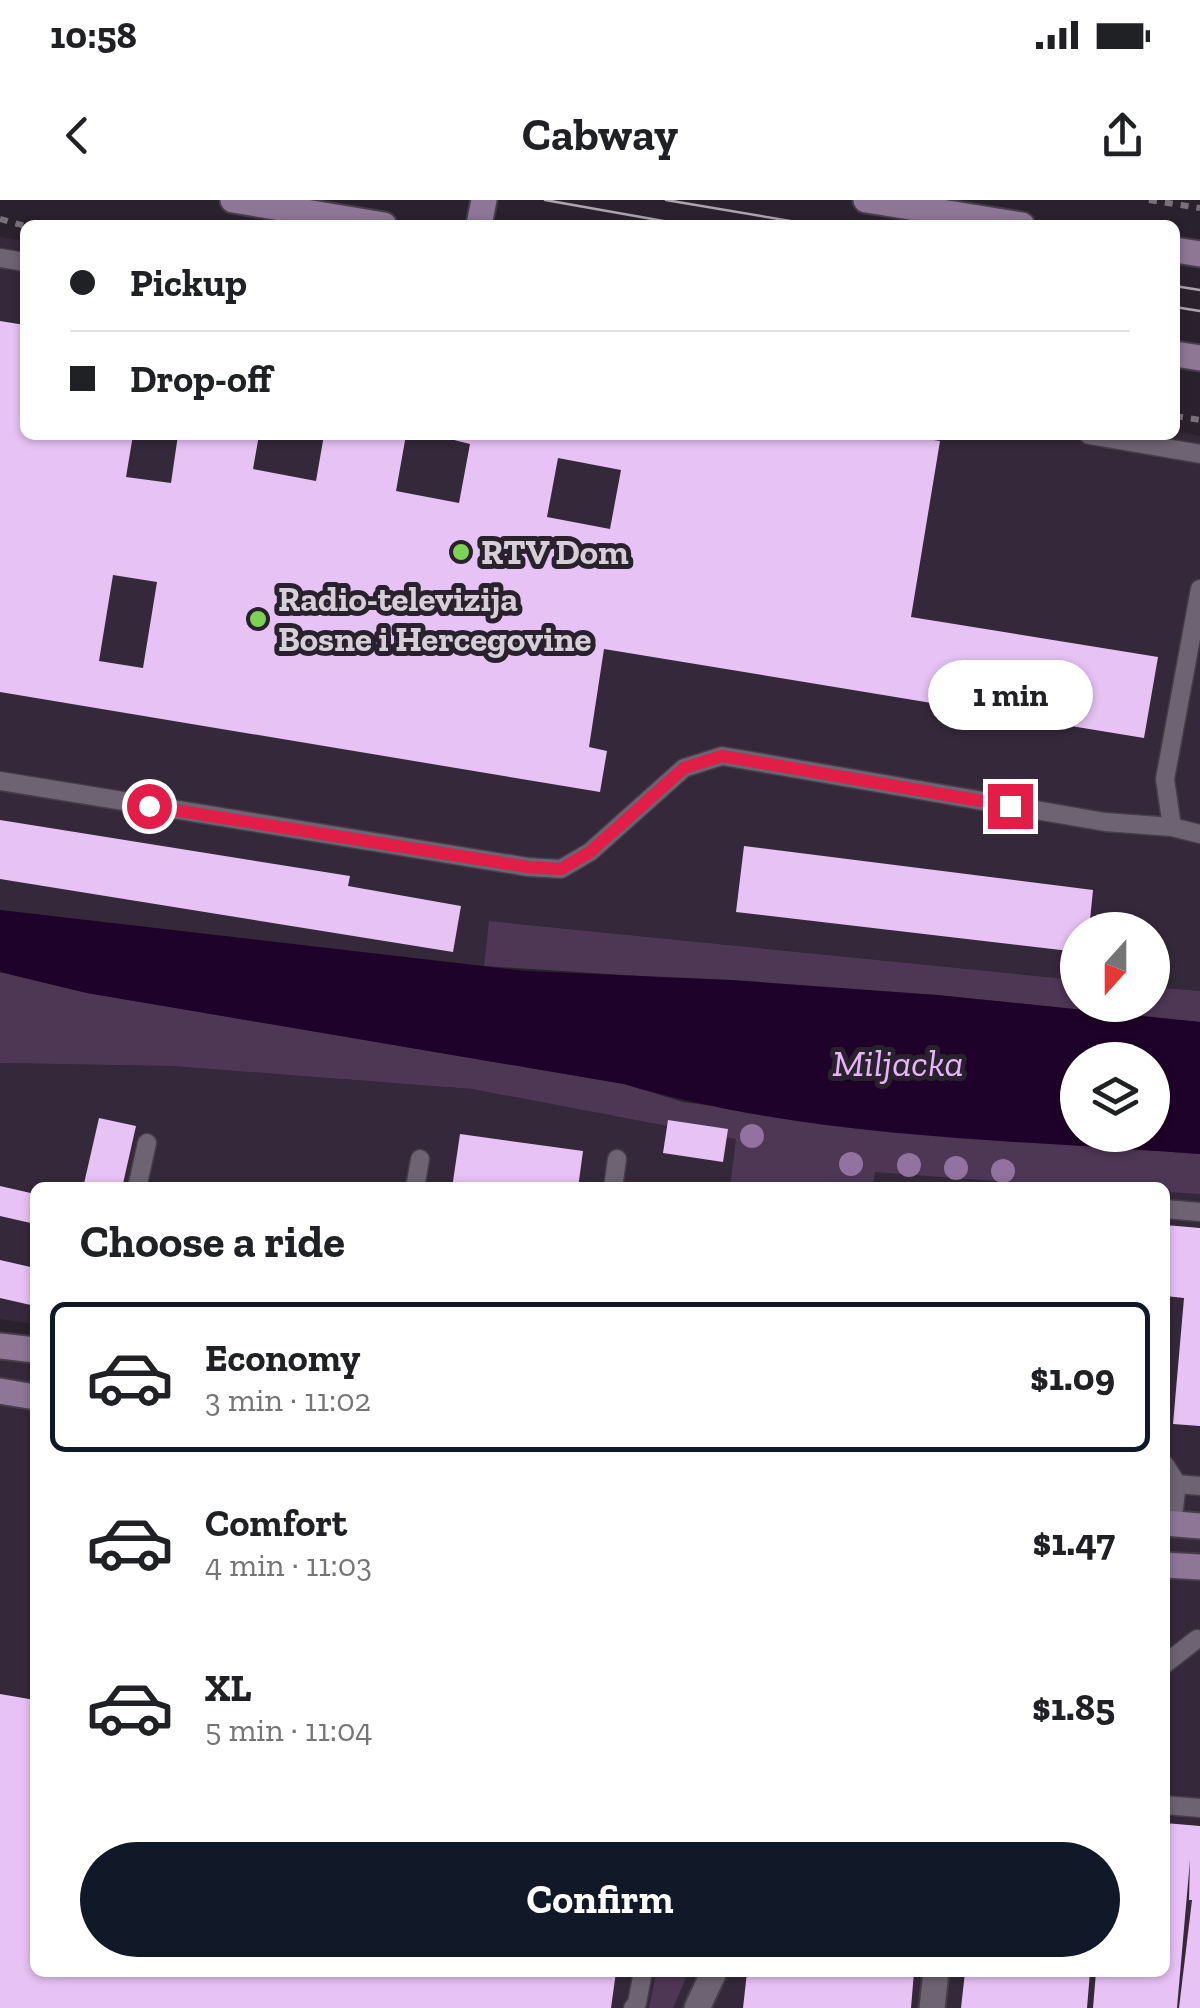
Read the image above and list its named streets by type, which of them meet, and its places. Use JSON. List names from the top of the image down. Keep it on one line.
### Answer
{"water":["Miljacka"],"places":["RTV Dom","Radio-televizija Bosne i Hercegovine"],"north":"bottom","page":{"status":"10:58","header":"Cabway","banner":["Pickup","Drop-off"],"bubble":"1 min","heading":"Choose a ride","list":[{"name":"Economy","note":"3 min · 11:02","value":"$1.09"},{"name":"Comfort","note":"4 min · 11:03","value":"$1.47"},{"name":"XL","note":"5 min · 11:04","value":"$1.85"}],"buttons":"Confirm"}}
